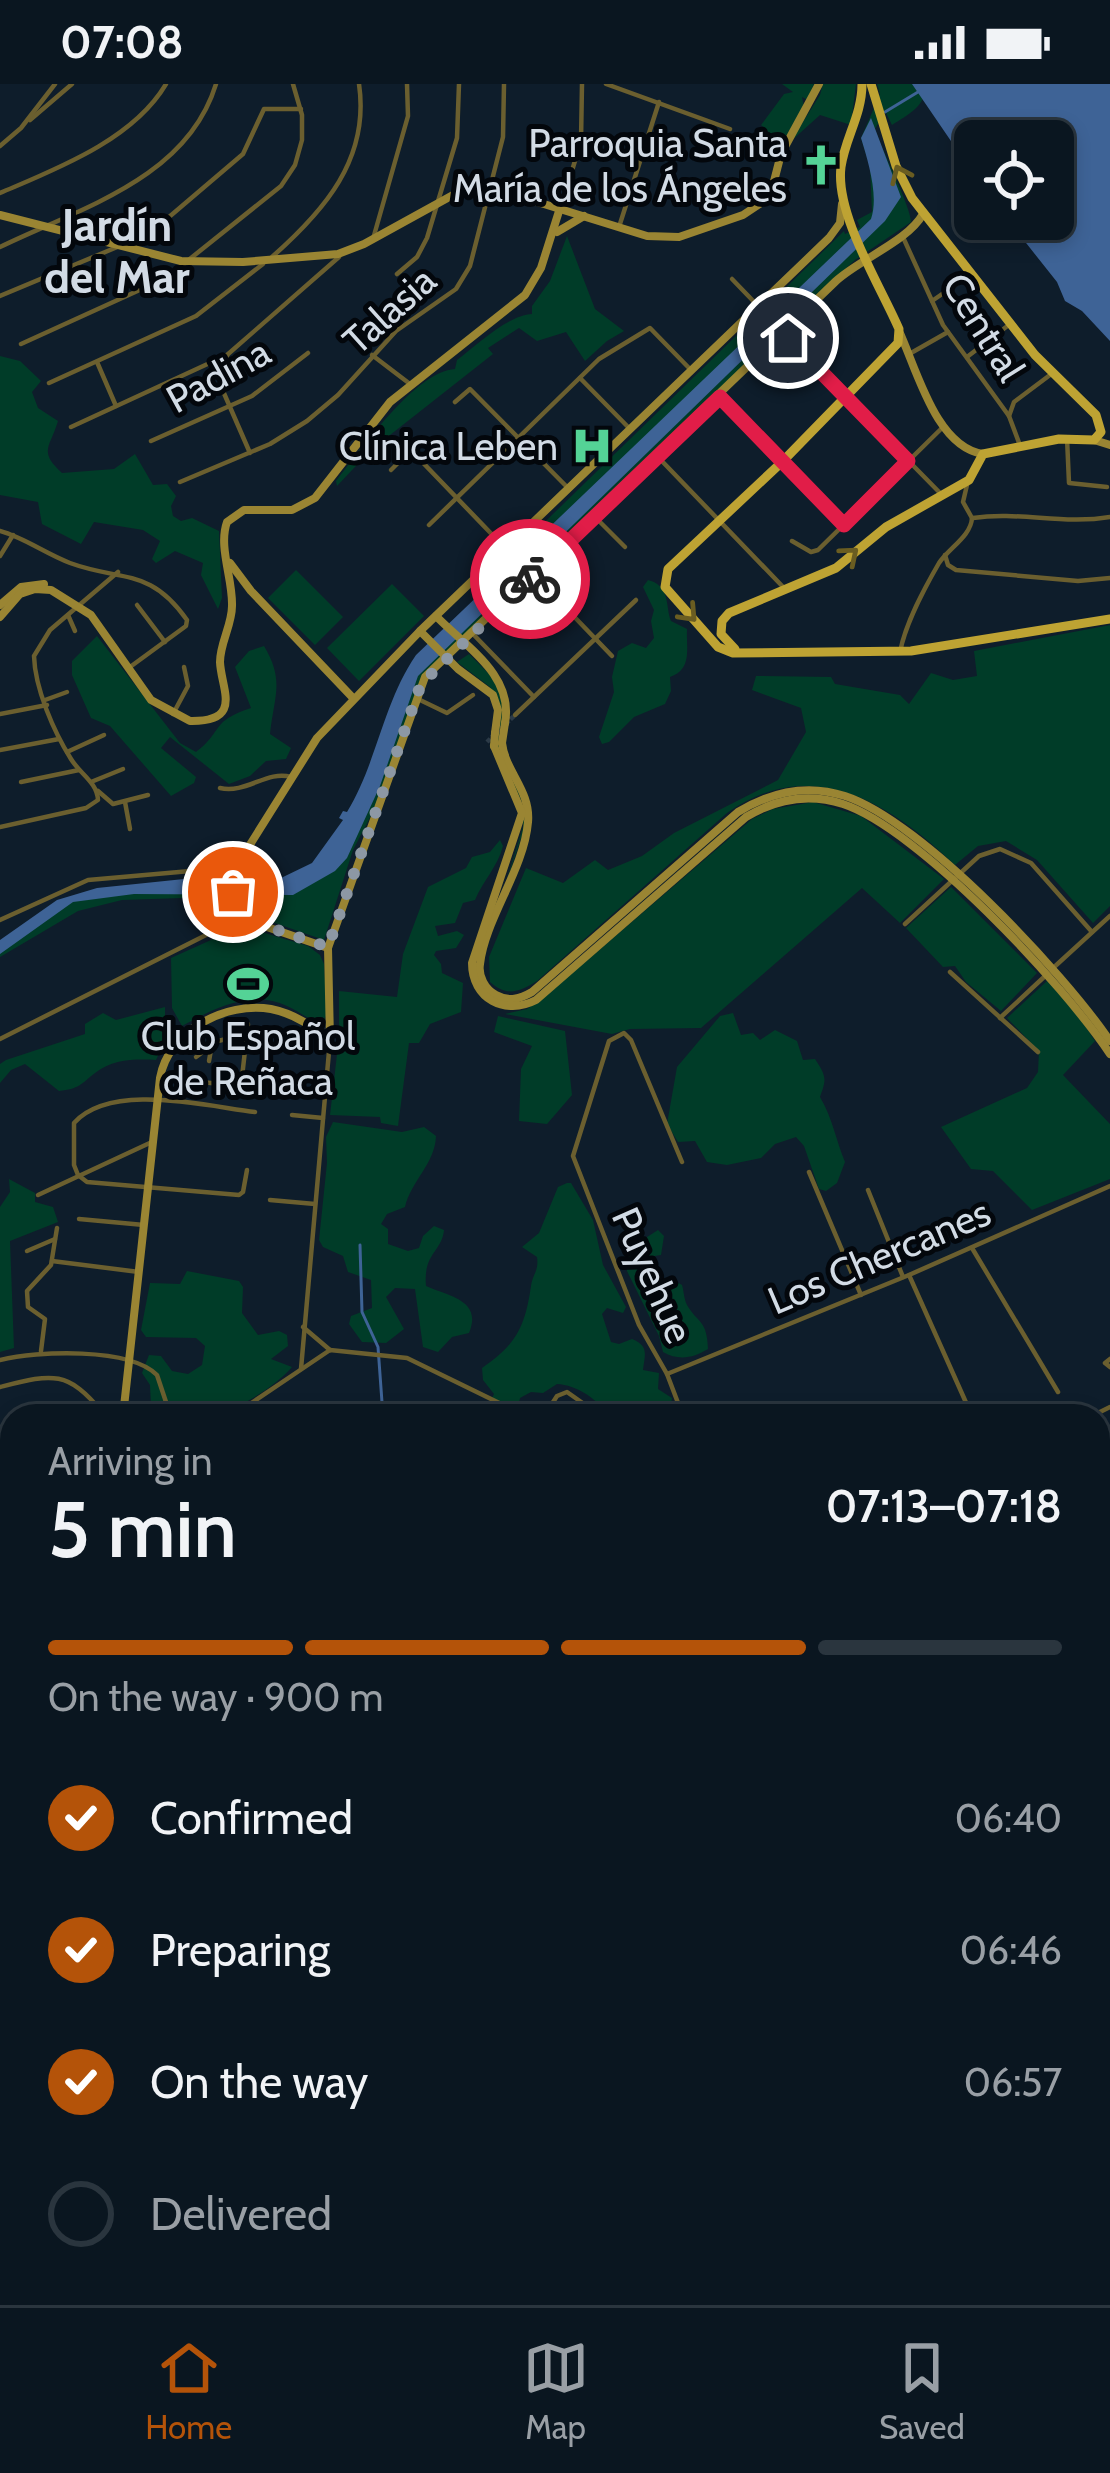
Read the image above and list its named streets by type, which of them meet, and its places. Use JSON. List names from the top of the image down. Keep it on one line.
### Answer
{"streets":{"street":["Talasia","Central","Padina","Los Chercanes","Puyehue"]},"crossings":[["Los Chercanes","Puyehue"]],"districts":["Jardín del Mar"],"places":{"church":["Parroquia Santa María de los Ángeles"],"hospital":["Clínica Leben"],"sports":["Club Español de Reñaca"]},"page":{"status":"07:08","heading":["5 min","Arriving in","07:13–07:18"],"bar":"On the way · 900 m","list":[["Confirmed","06:40"],["Preparing","06:46"],["On the way","06:57"],"Delivered"],"tabs":["Home","Map","Saved"]}}
